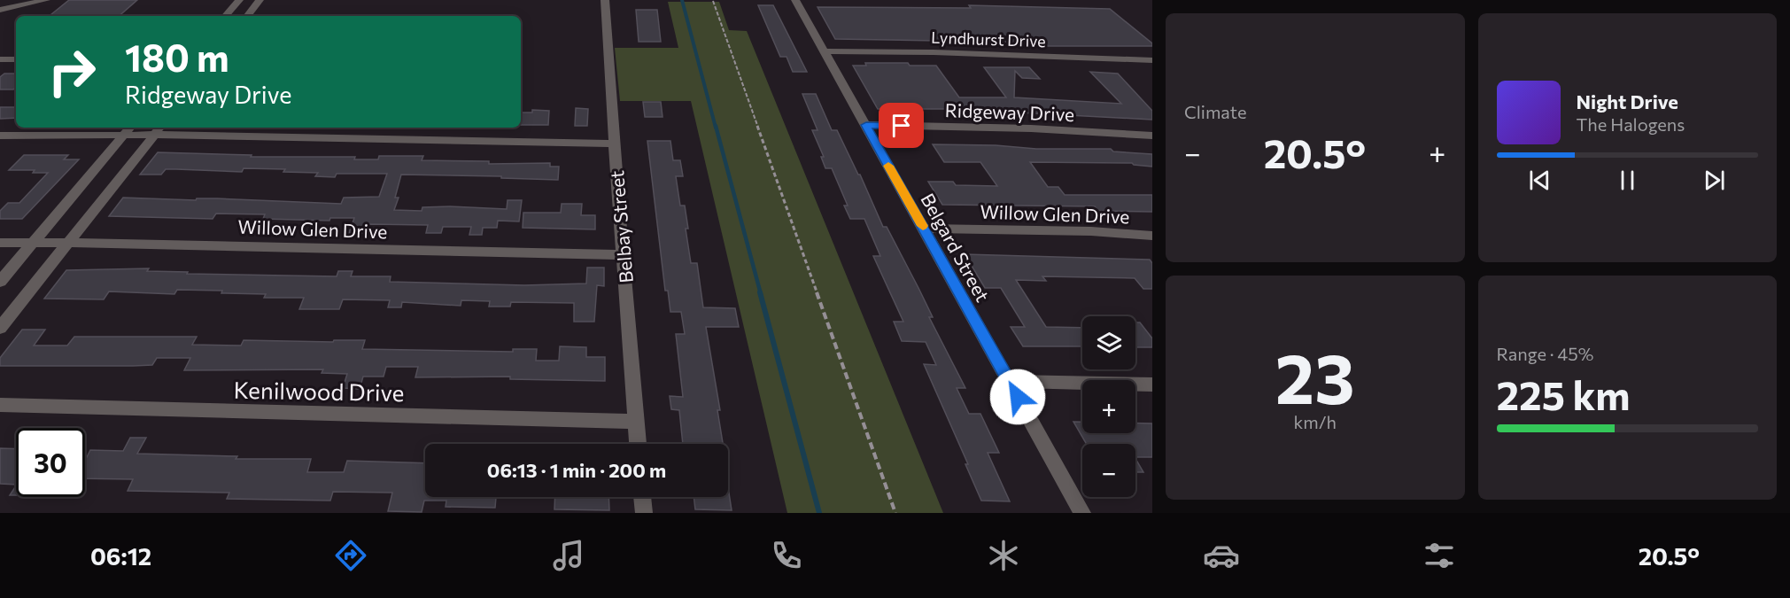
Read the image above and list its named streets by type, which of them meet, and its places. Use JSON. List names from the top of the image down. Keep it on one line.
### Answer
{"streets":{"street":["Lyndhurst Drive","Ridgeway Drive","Willow Glen Drive","Belbay Street","Belgard Street","Kenilwood Drive"]},"crossings":[["Lyndhurst Drive","Belgard Street"],["Ridgeway Drive","Belgard Street"],["Willow Glen Drive","Belbay Street"],["Willow Glen Drive","Belgard Street"],["Belbay Street","Kenilwood Drive"]],"page":{"tile":["Climate",["23","km/h"],["Range · 45%","225 km"]],"turn":["180 m","Ridgeway Drive"],"song":["Night Drive","The Halogens"],"heat":["−","20.5°","+"],"map_buttons":["+","−"],"limit":"30","trip":"06:13 · 1 min · 200 m","tabs":["06:12","20.5°"]}}
